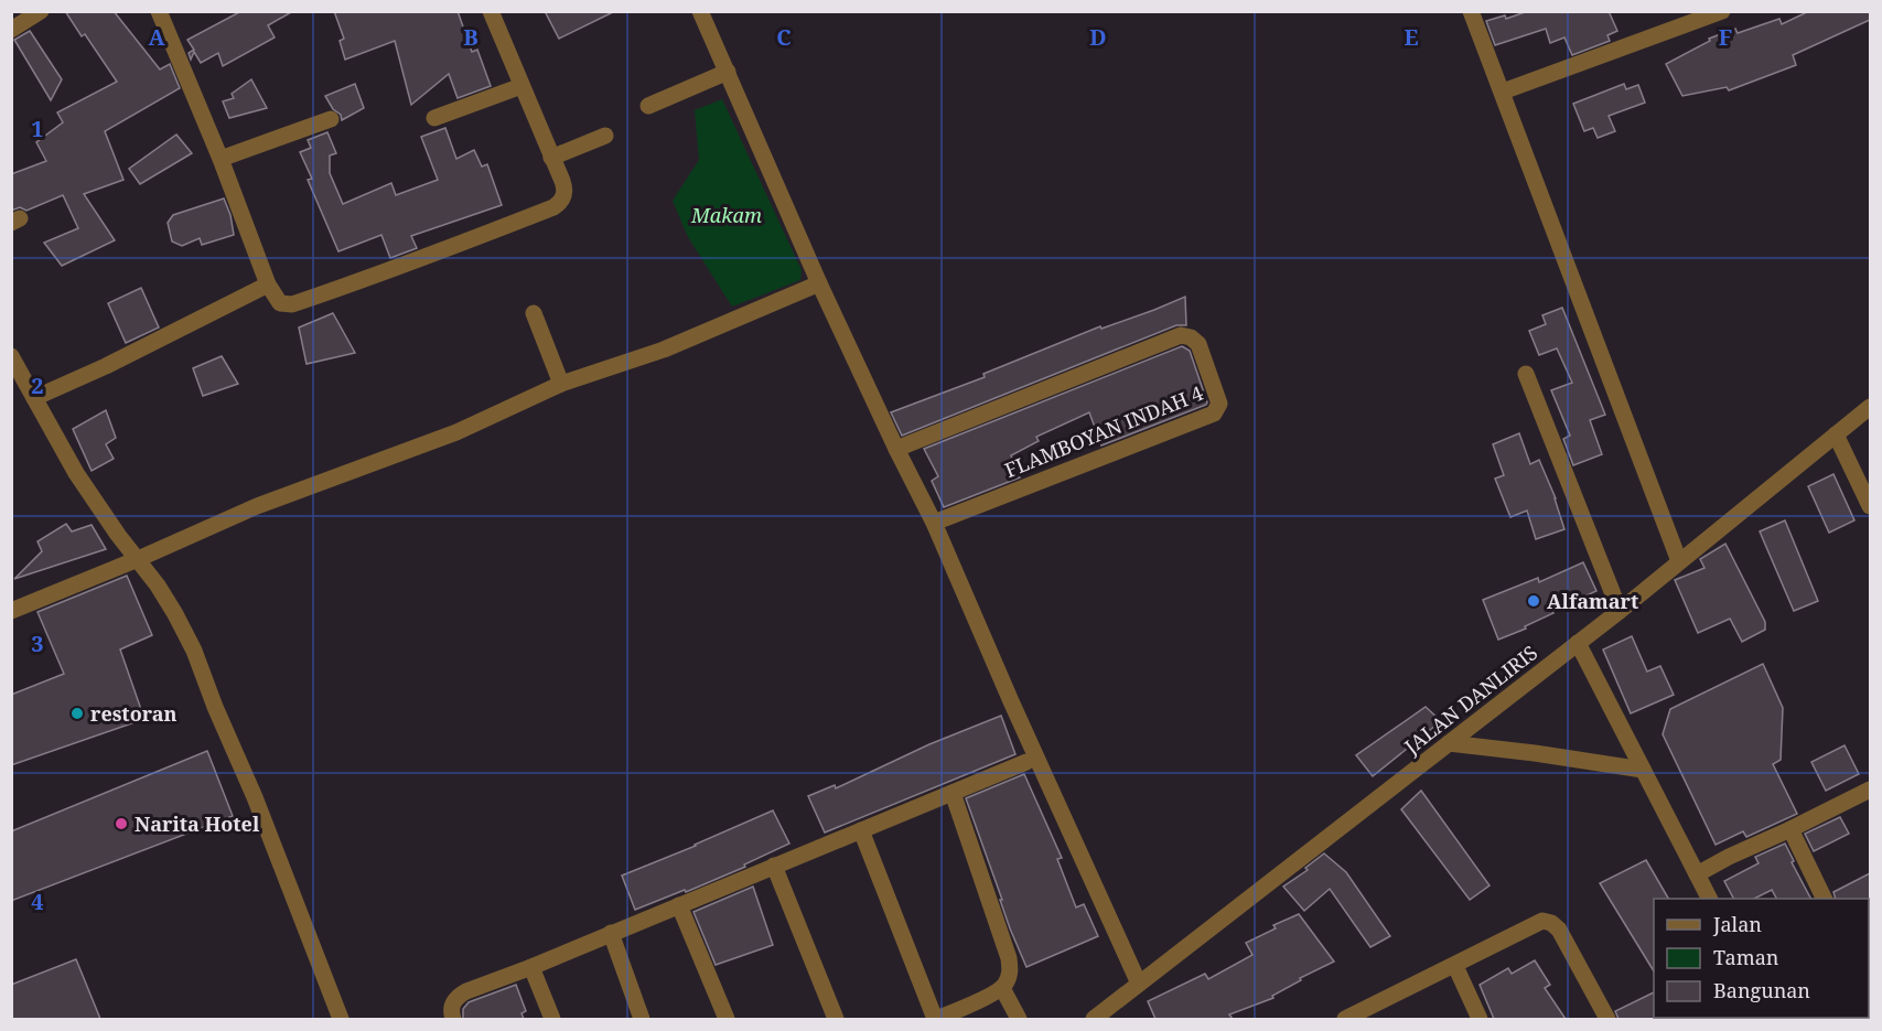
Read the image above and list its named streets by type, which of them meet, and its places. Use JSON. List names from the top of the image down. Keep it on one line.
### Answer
{"streets":{"street":["FLAMBOYAN INDAH 4","JALAN DANLIRIS"]},"parks":["Makam"],"places":["Alfamart","restoran","Narita Hotel"],"legend":["Jalan","Taman","Bangunan"],"grid":{"columns":["A","B","C","D","E","F"],"rows":["1","2","3","4"]}}
